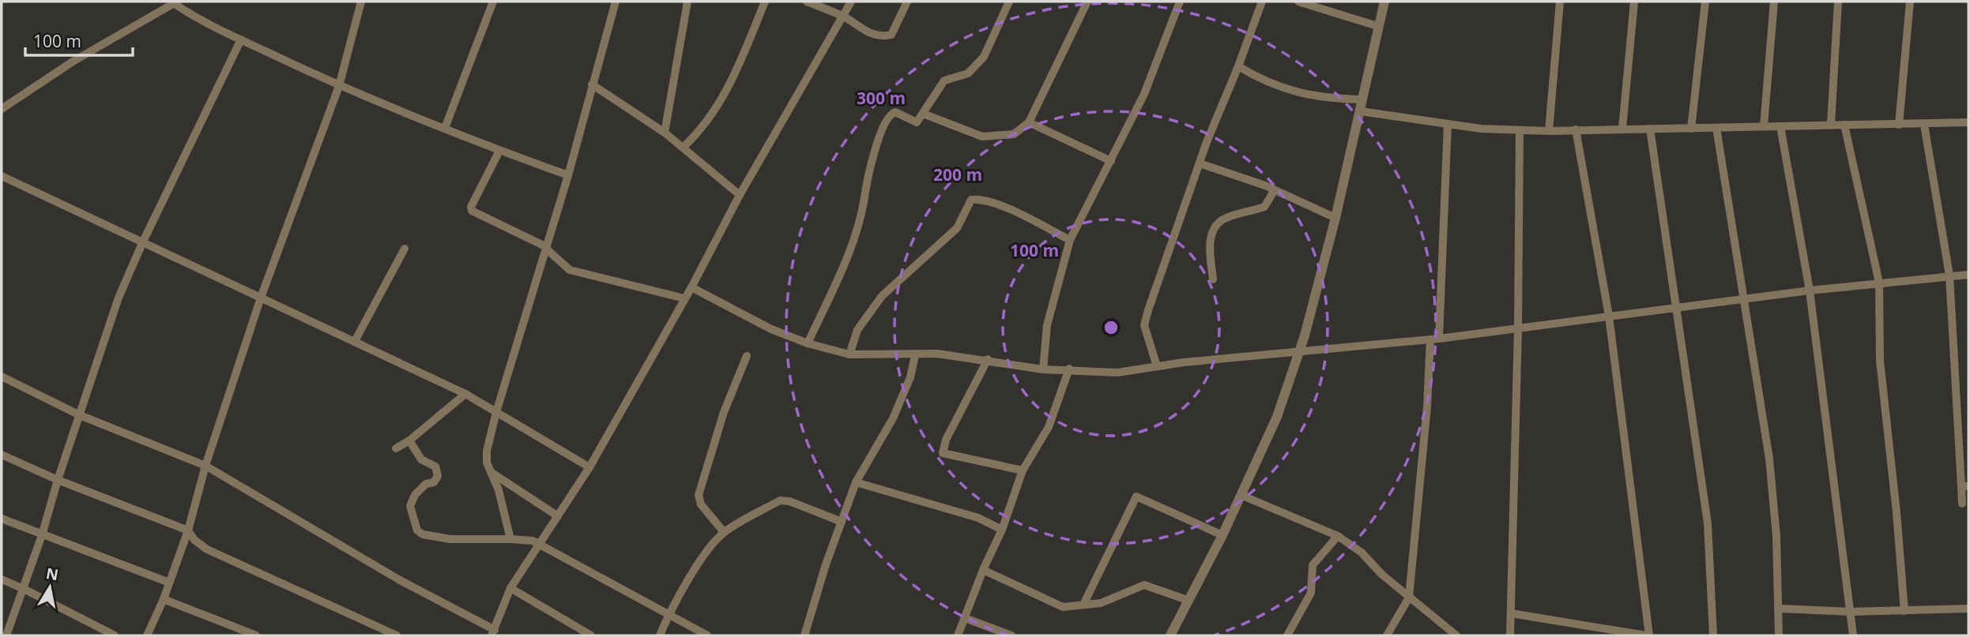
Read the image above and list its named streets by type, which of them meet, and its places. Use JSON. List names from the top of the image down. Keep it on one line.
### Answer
{"scale_bar":"100 m","north":"top","rings":["300 m","200 m","100 m"]}
